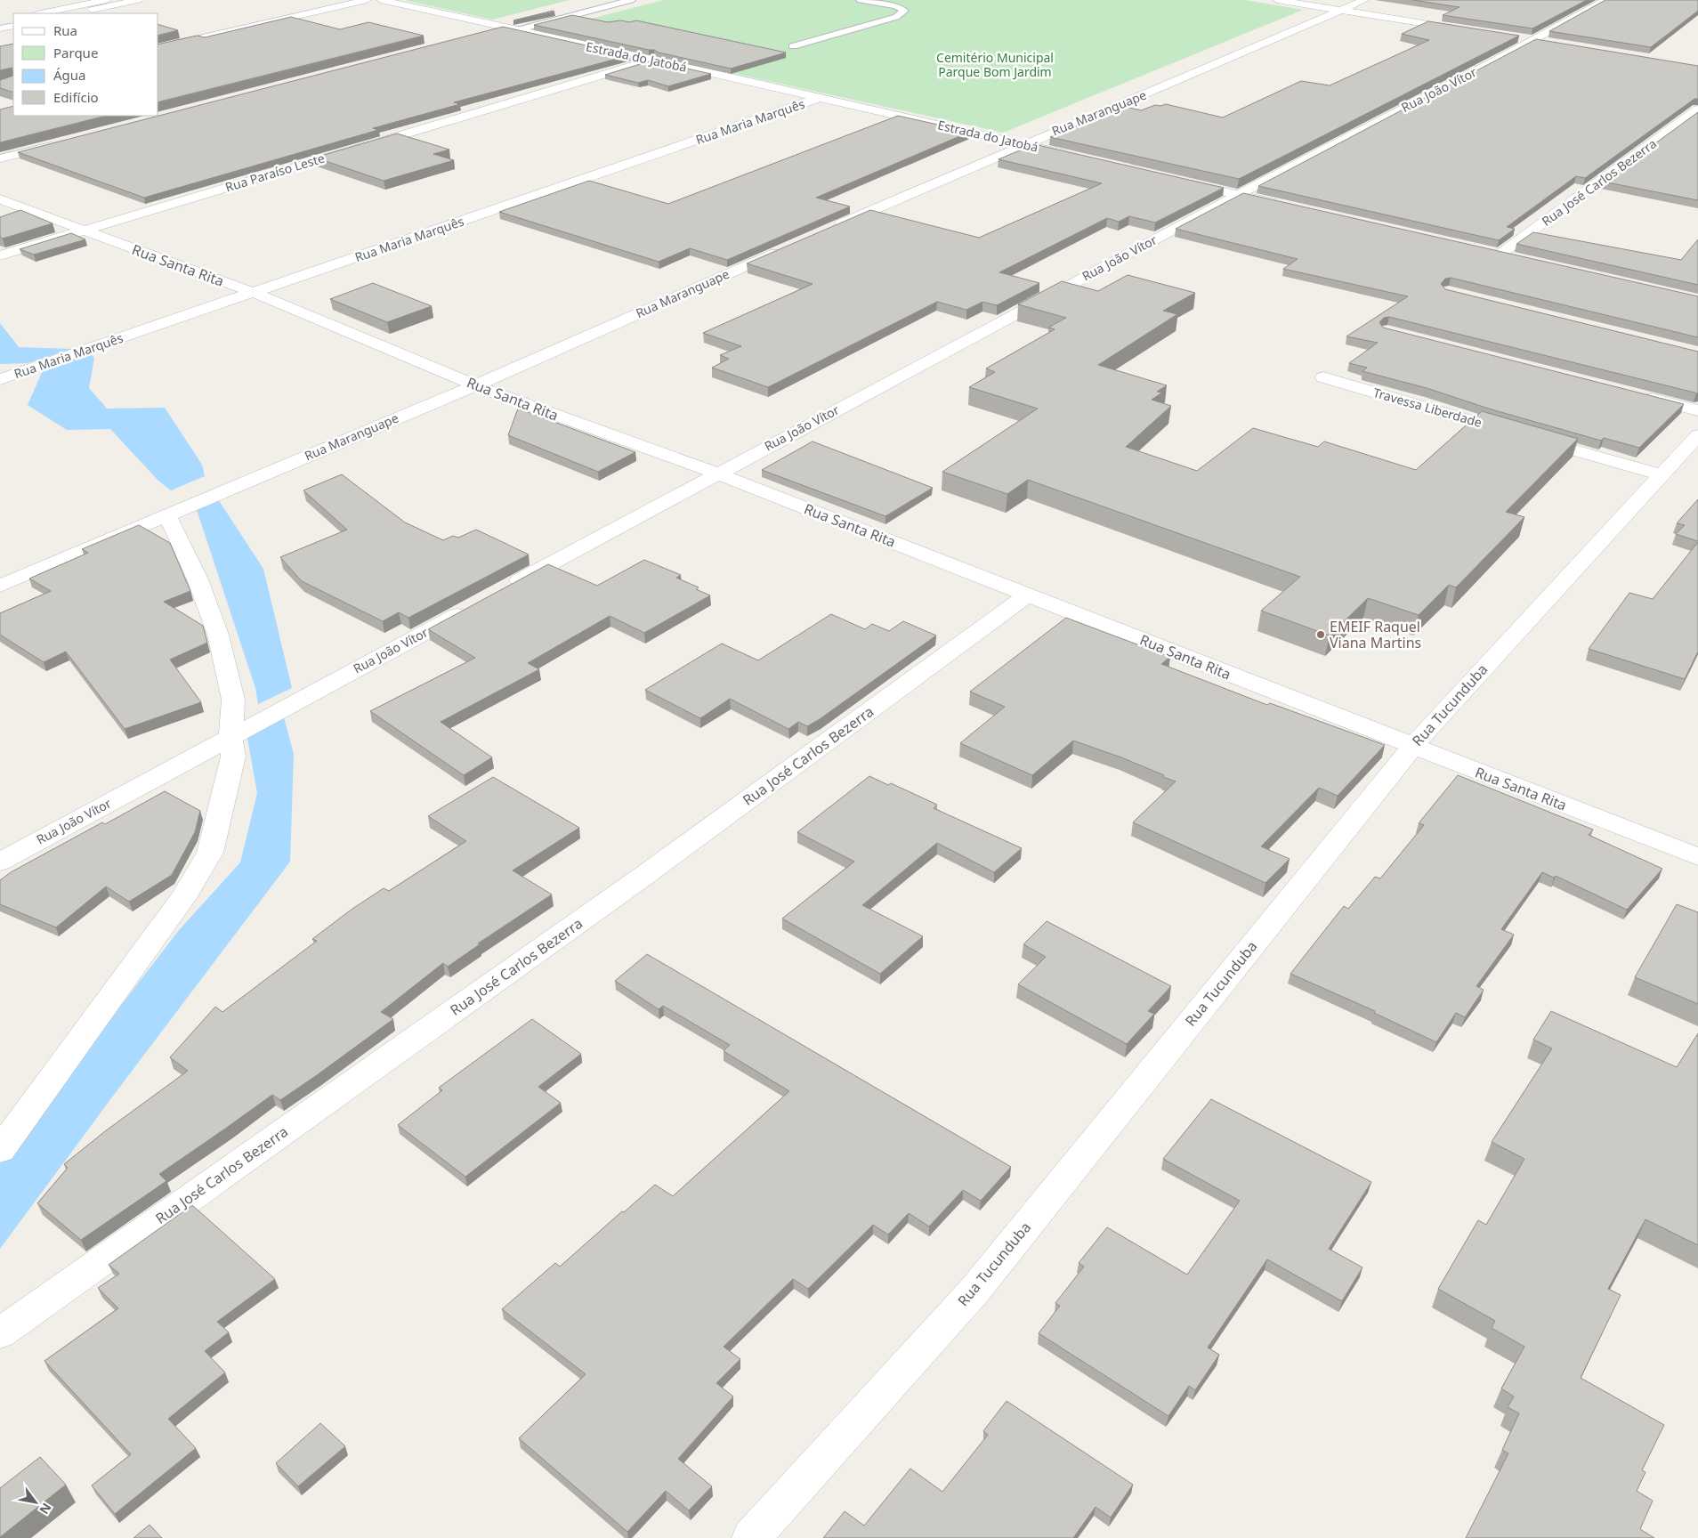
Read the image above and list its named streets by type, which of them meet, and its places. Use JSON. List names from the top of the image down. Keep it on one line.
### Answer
{"streets":{"street":["Estrada do Jatobá","Rua João Vítor","Rua Maranguape","Rua Maria Marquês","Rua Paraíso Leste","Rua José Carlos Bezerra","Rua Santa Rita","Travessa Liberdade","Rua Tucunduba"]},"crossings":[["Estrada do Jatobá","Rua Maranguape"],["Estrada do Jatobá","Rua Maria Marquês"],["Estrada do Jatobá","Rua Paraíso Leste"],["Rua João Vítor","Rua Santa Rita"],["Rua Maranguape","Rua Santa Rita"],["Rua Maria Marquês","Rua Santa Rita"],["Rua Paraíso Leste","Rua Santa Rita"],["Rua José Carlos Bezerra","Rua Santa Rita"],["Rua Santa Rita","Rua Tucunduba"],["Travessa Liberdade","Rua Tucunduba"]],"parks":["Cemitério Municipal Parque Bom Jardim"],"places":["EMEIF Raquel Viana Martins"],"legend":["Rua","Parque","Água","Edifício"],"north":"bottom right"}
